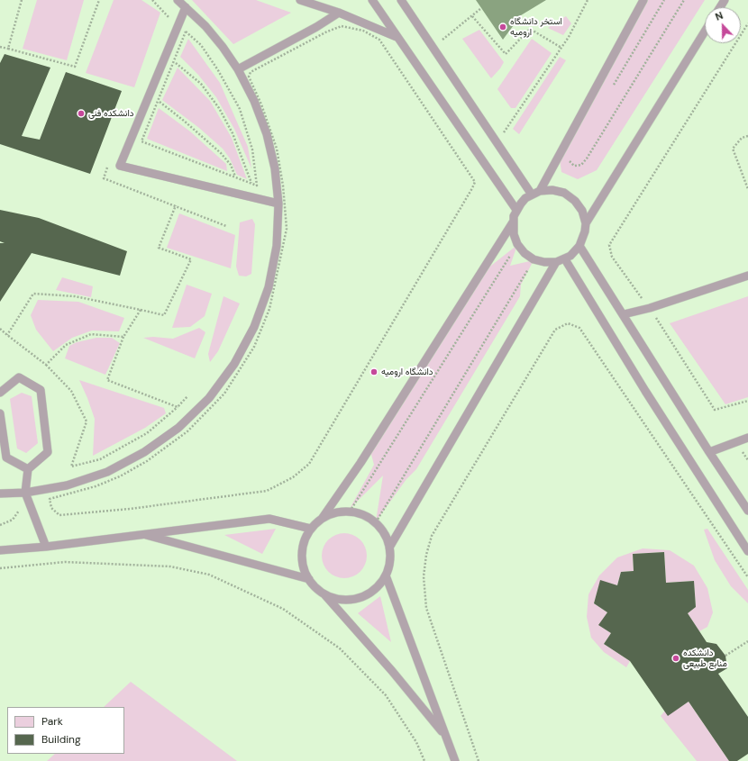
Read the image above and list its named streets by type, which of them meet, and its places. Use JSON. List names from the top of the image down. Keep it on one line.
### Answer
{"places":["استخر دانشگاه ارومیه","دانشکده فنی","دانشگاه ارومیه","دانشکده منابع طبیعی"],"legend":["Park","Building"],"north":"top"}
